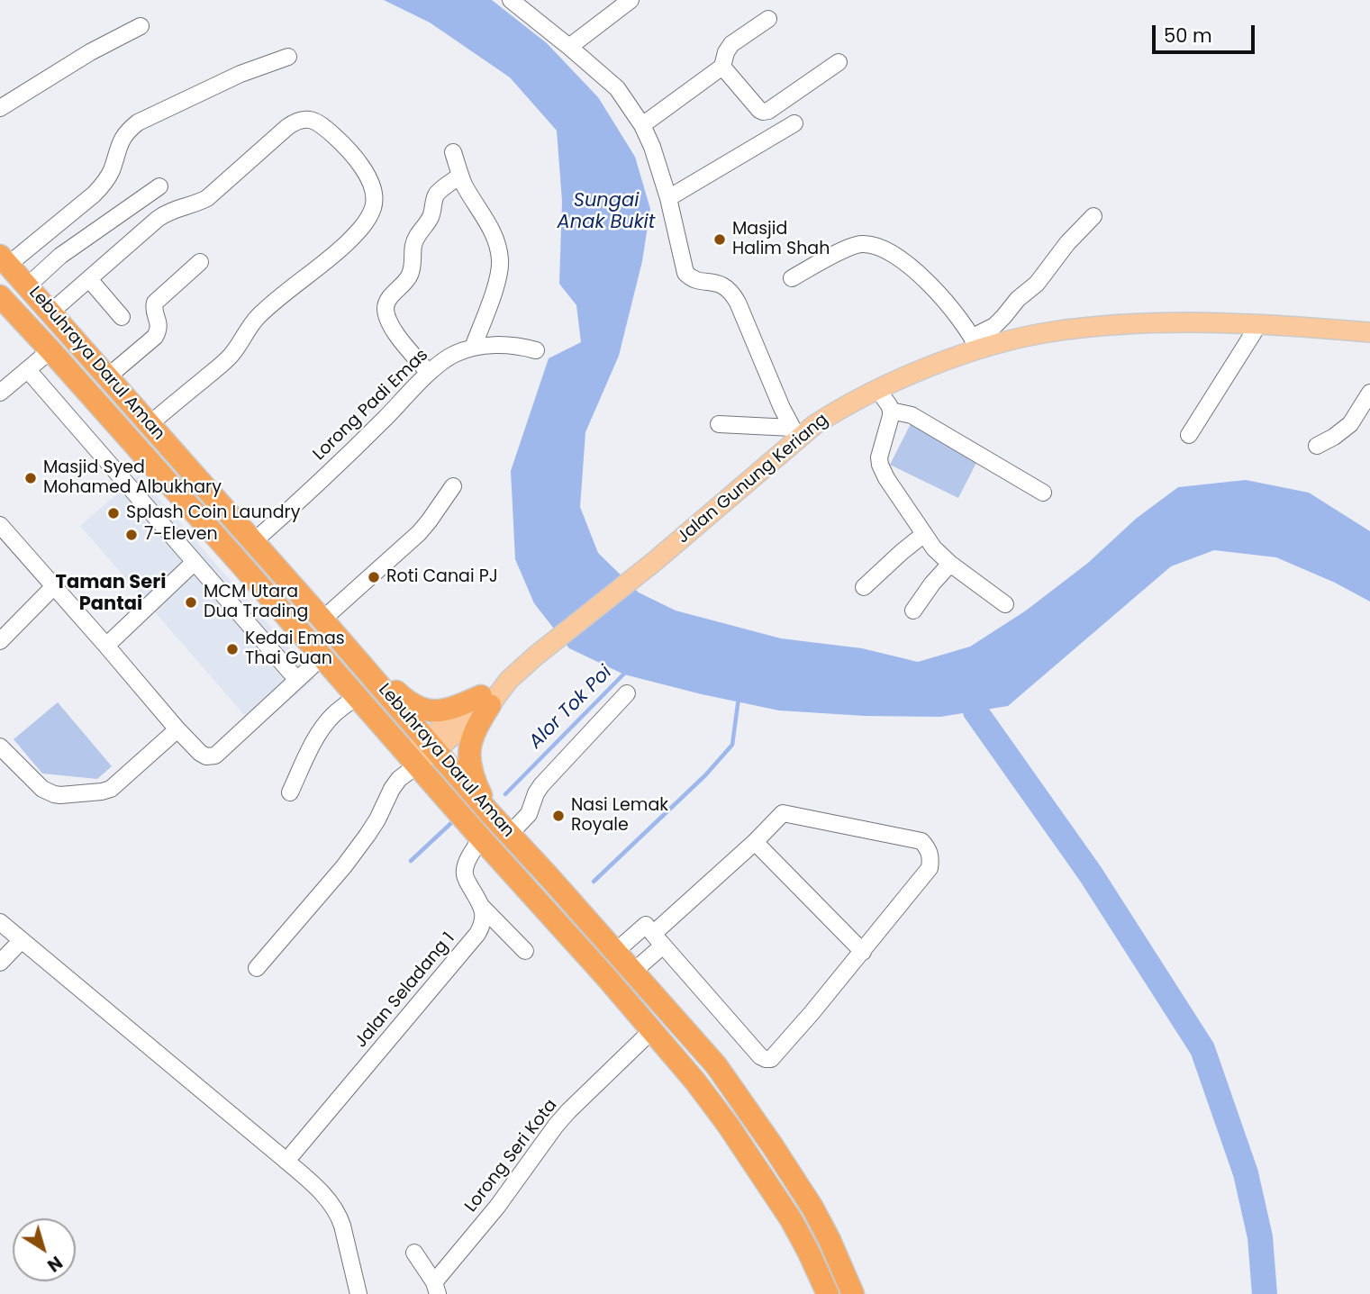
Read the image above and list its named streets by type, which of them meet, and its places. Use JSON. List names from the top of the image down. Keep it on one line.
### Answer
{"streets":{"highway":["Lebuhraya Darul Aman"],"main road":["Jalan Gunung Keriang"],"street":["Lorong Padi Emas","Jalan Seladang 1","Lorong Seri Kota"]},"crossings":[["Lebuhraya Darul Aman","Lorong Padi Emas"],["Lebuhraya Darul Aman","Jalan Gunung Keriang"],["Lebuhraya Darul Aman","Lorong Seri Kota"]],"districts":["Taman Seri Pantai"],"water":["Sungai Anak Bukit","Alor Tok Poi"],"places":["Masjid Halim Shah","Masjid Syed Mohamed Albukhary","Splash Coin Laundry","7-Eleven","Roti Canai PJ","MCM Utara Dua Trading","Kedai Emas Thai Guan","Nasi Lemak Royale"],"scale_bar":"50 m","north":"bottom right"}
